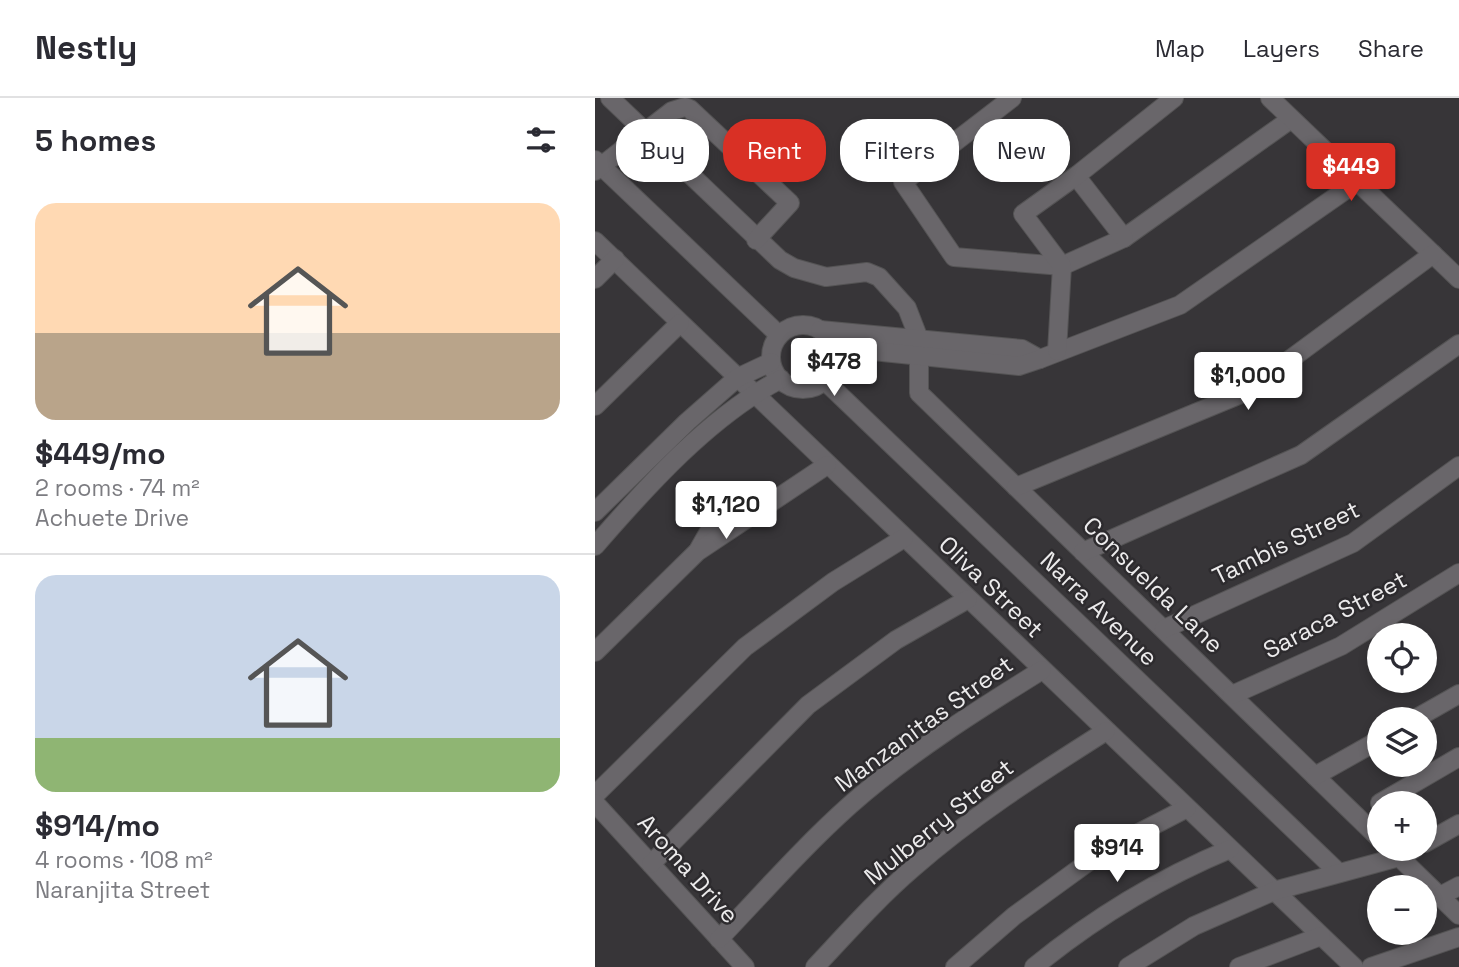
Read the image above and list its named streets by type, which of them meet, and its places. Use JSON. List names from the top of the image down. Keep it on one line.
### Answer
{"streets":{"street":["Tambis Street","Consuelda Lane","Oliva Street","Narra Avenue","Saraca Street","Manzanitas Street","Mulberry Street","Aroma Drive"]},"crossings":[["Tambis Street","Consuelda Lane"],["Consuelda Lane","Saraca Street"],["Oliva Street","Manzanitas Street"],["Oliva Street","Mulberry Street"],["Manzanitas Street","Aroma Drive"]],"page":{"header":"Nestly","nav":["Map","Layers","Share"],"heading":"5 homes","chip":["Buy","Rent","Filters","New"],"price":["$449","$478","$1,000","$1,120","$914"],"list":[{"name":"$449/mo","note":"2 rooms · 74 m² · Achuete Drive"},{"name":"$914/mo","note":"4 rooms · 108 m² · Naranjita Street"}],"map_buttons":["+","−"]}}
